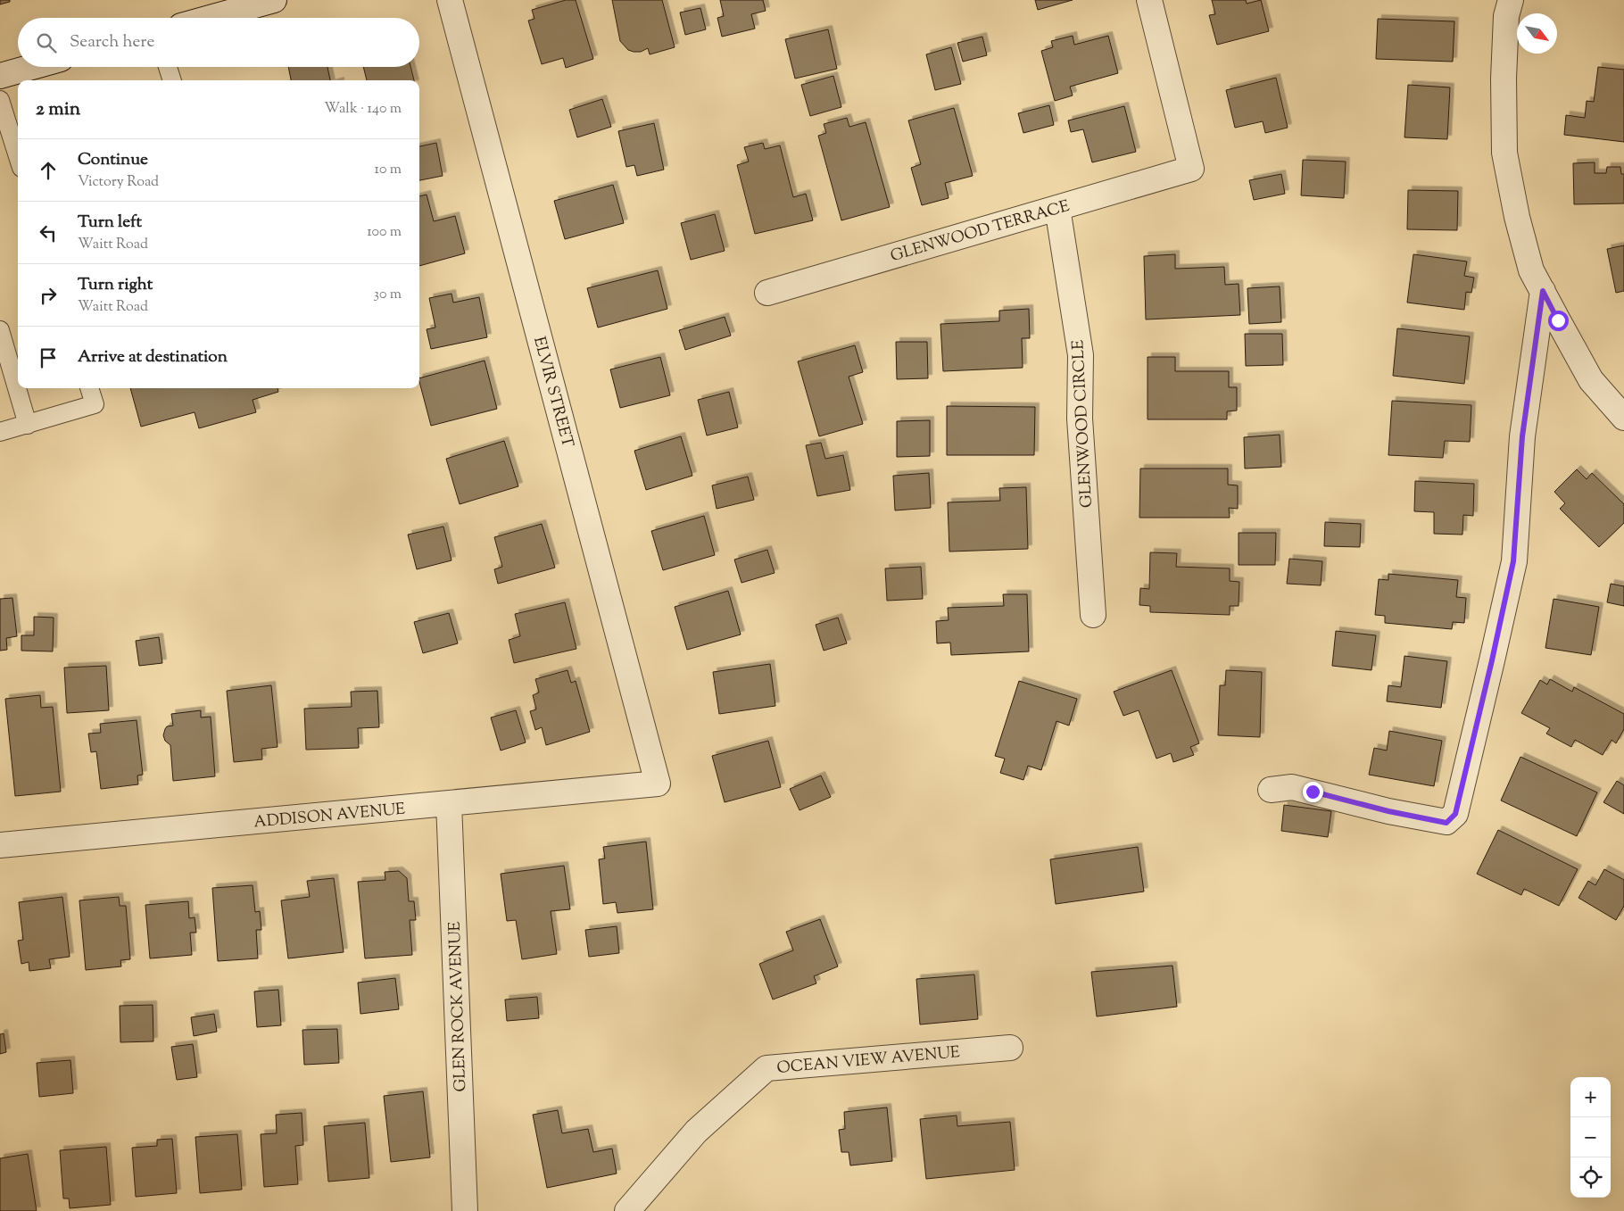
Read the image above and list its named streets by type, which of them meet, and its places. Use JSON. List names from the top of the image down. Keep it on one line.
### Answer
{"streets":{"street":["GLENWOOD TERRACE","ELVIR STREET","GLENWOOD CIRCLE","ADDISON AVENUE","GLEN ROCK AVENUE","OCEAN VIEW AVENUE"]},"crossings":[["GLENWOOD TERRACE","GLENWOOD CIRCLE"],["ELVIR STREET","ADDISON AVENUE"],["ADDISON AVENUE","GLEN ROCK AVENUE"]],"north":"bottom right","page":{"search":"Search here","heading":["2 min","Walk · 140 m"],"list":[["Continue","Victory Road","10 m"],["Turn left","Waitt Road","100 m"],["Turn right","Waitt Road","30 m"],"Arrive at destination"],"map_buttons":["+","−"]}}
